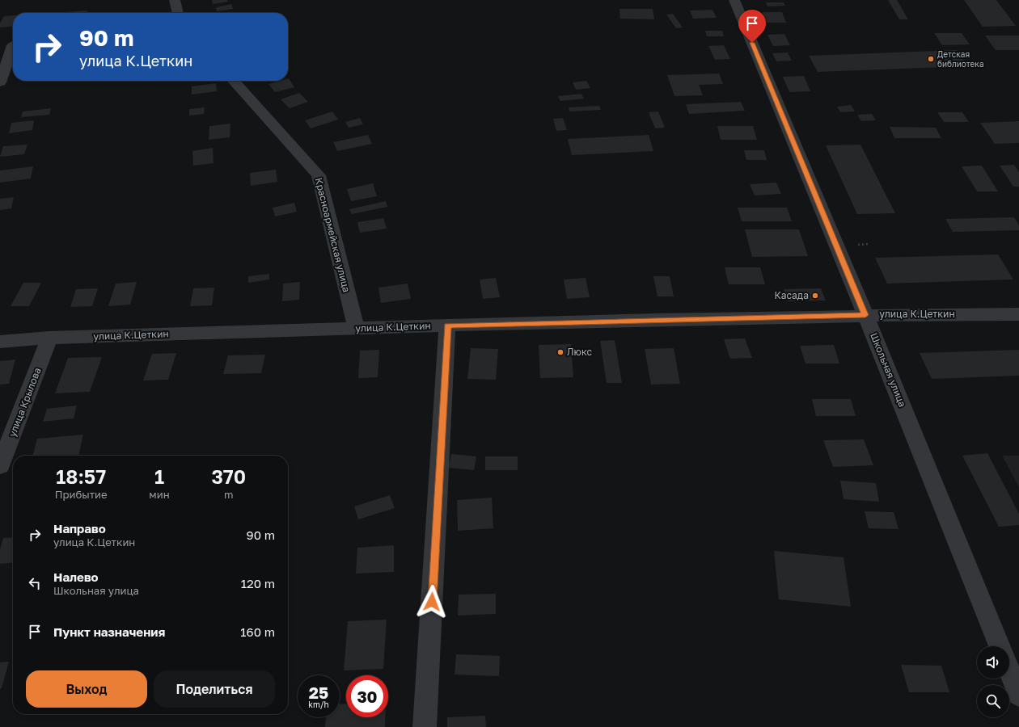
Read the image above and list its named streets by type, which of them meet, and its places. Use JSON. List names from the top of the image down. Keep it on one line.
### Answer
{"streets":{"street":["Красноармейская улица","улица К.Цеткин","Школьная улица","улица Крылова"]},"crossings":[["Красноармейская улица","улица К.Цеткин"],["улица К.Цеткин","Школьная улица"],["улица К.Цеткин","улица Крылова"]],"places":["Детская библиотека","Касада","Люкс"],"page":{"turn":["90 m","улица К.Цеткин"],"eta":["18:57","Прибытие","1","мин","370","m"],"list":[{"name":"Направо","note":"улица К.Цеткин","value":"90 m"},{"name":"Налево","note":"Школьная улица","value":"120 m"},{"name":"Пункт назначения","value":"160 m"}],"buttons":["Выход","Поделиться"],"speed":"25 km/h","limit":"30"}}
